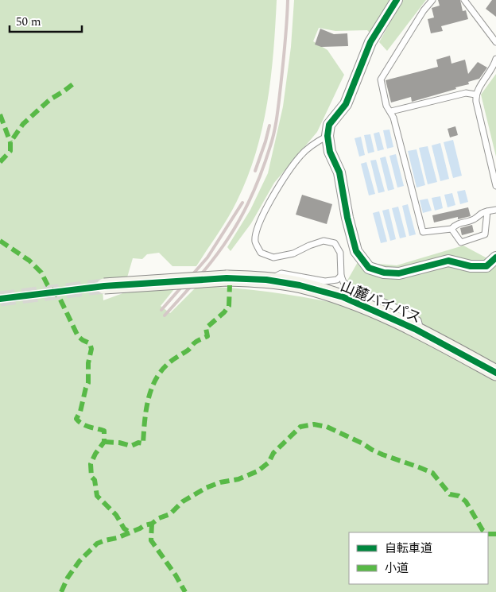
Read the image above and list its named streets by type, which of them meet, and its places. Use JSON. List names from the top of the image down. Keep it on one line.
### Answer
{"streets":{"street":["山麓バイパス"]},"legend":["自転車道","小道"],"scale_bar":"50 m"}
